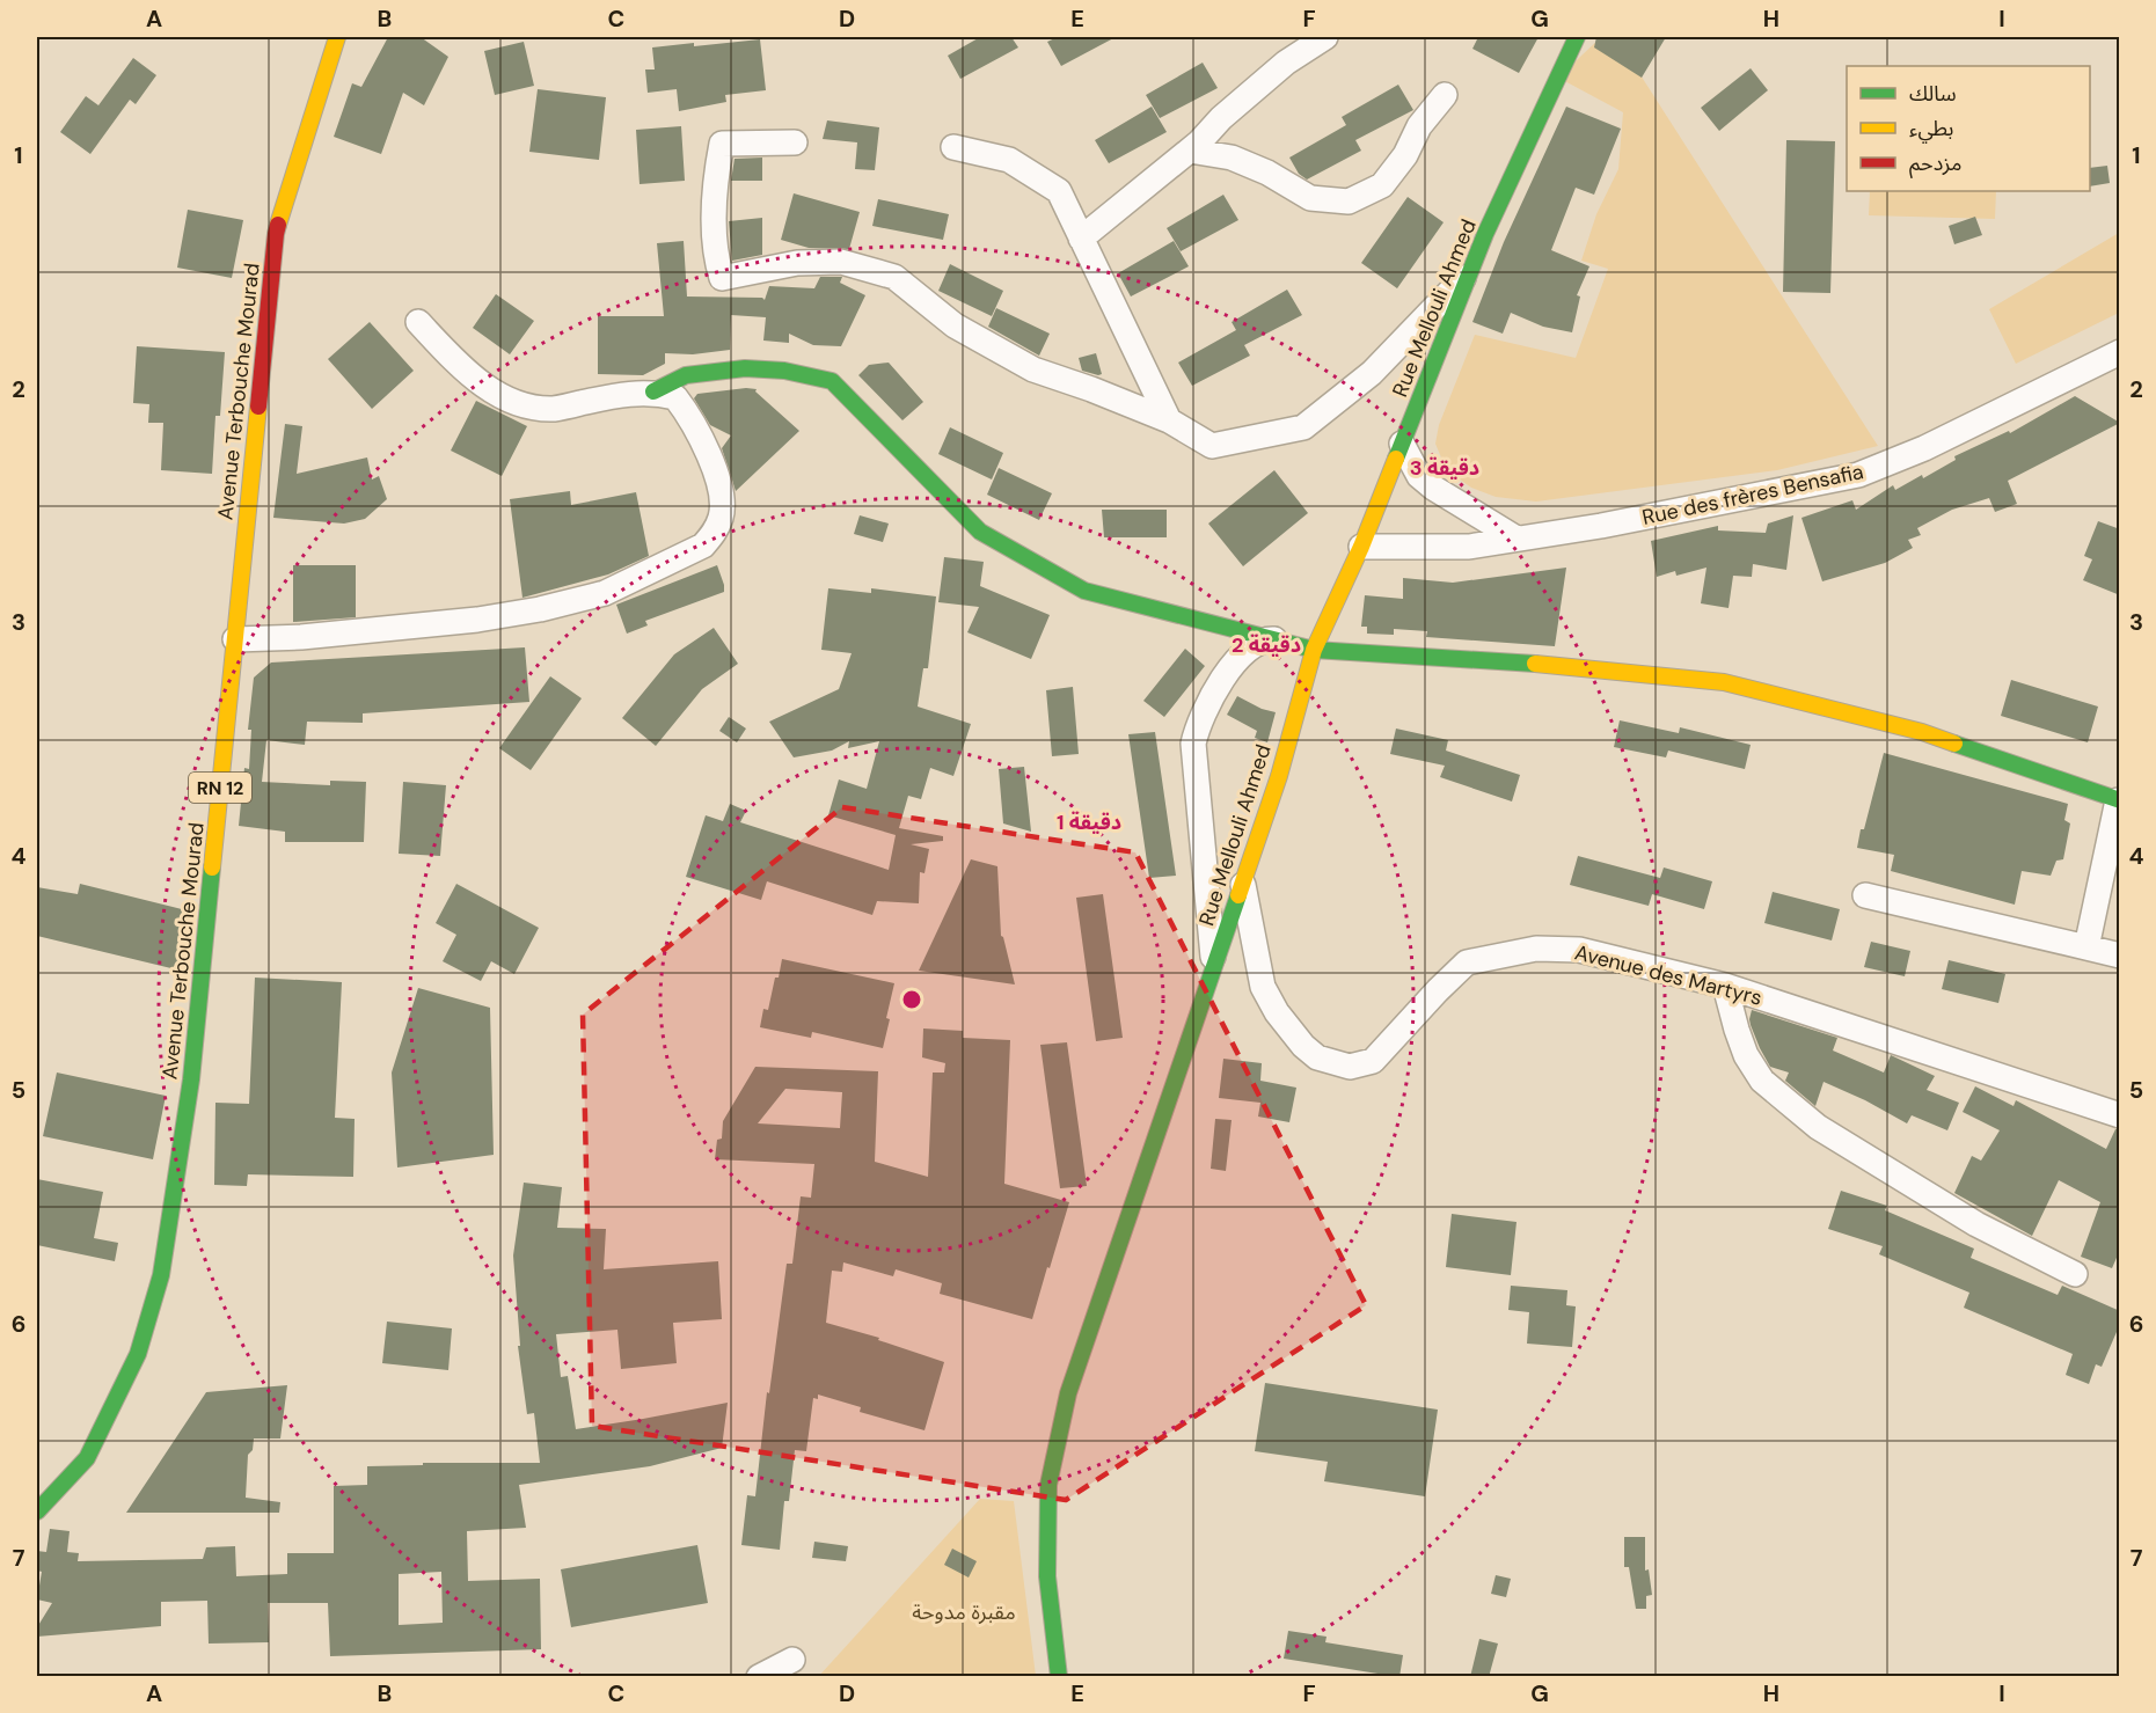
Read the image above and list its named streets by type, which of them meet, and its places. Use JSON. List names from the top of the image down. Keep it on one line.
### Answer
{"streets":{"street":["Rue Mellouli Ahmed","Avenue Terbouche Mourad","Rue des frères Bensafia","RN 12","Avenue des Martyrs"]},"crossings":[["Rue Mellouli Ahmed","Rue des frères Bensafia"],["Rue Mellouli Ahmed","Avenue des Martyrs"]],"parks":["مقبرة مدوحة"],"legend":["سالك","بطيء","مزدحم"],"grid":{"columns":["A","B","C","D","E","F","G","H","I"],"rows":["1","2","3","4","5","6","7"]},"rings":["3 دقيقة","2 دقيقة","1 دقيقة"]}
